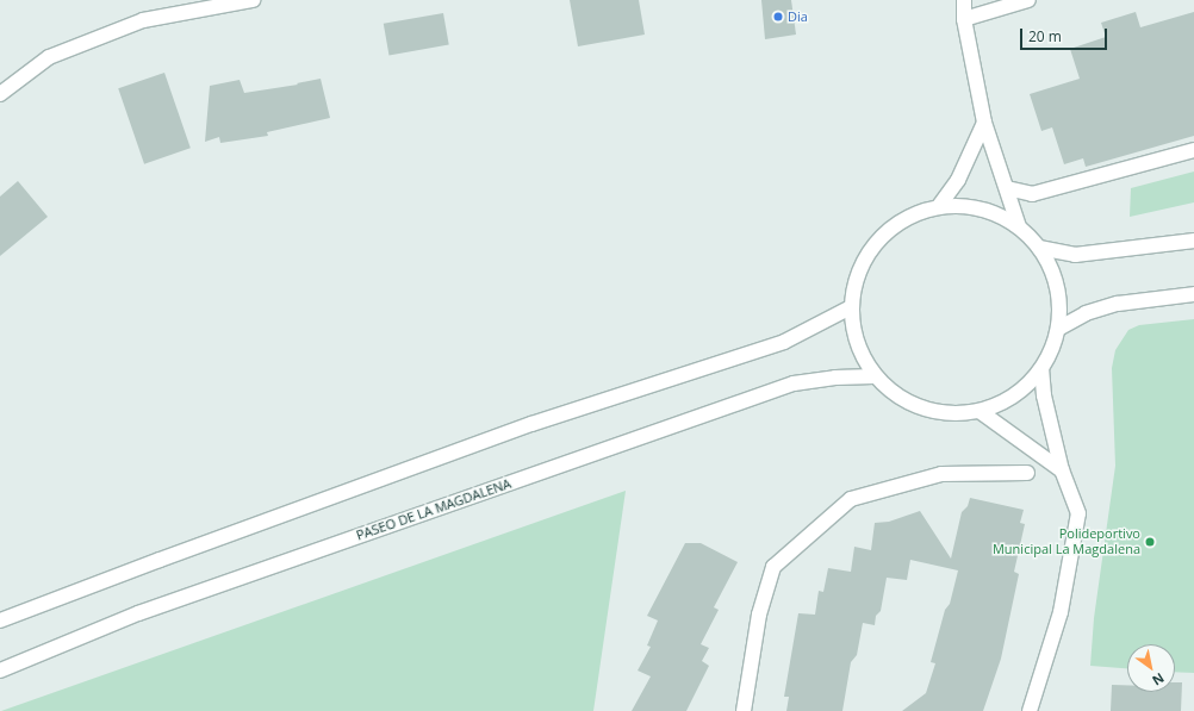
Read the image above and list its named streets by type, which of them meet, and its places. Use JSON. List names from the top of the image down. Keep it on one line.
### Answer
{"streets":{"main road":["PASEO DE LA MAGDALENA"]},"places":["Dia","Polideportivo Municipal La Magdalena"],"scale_bar":"20 m","north":"bottom right"}
